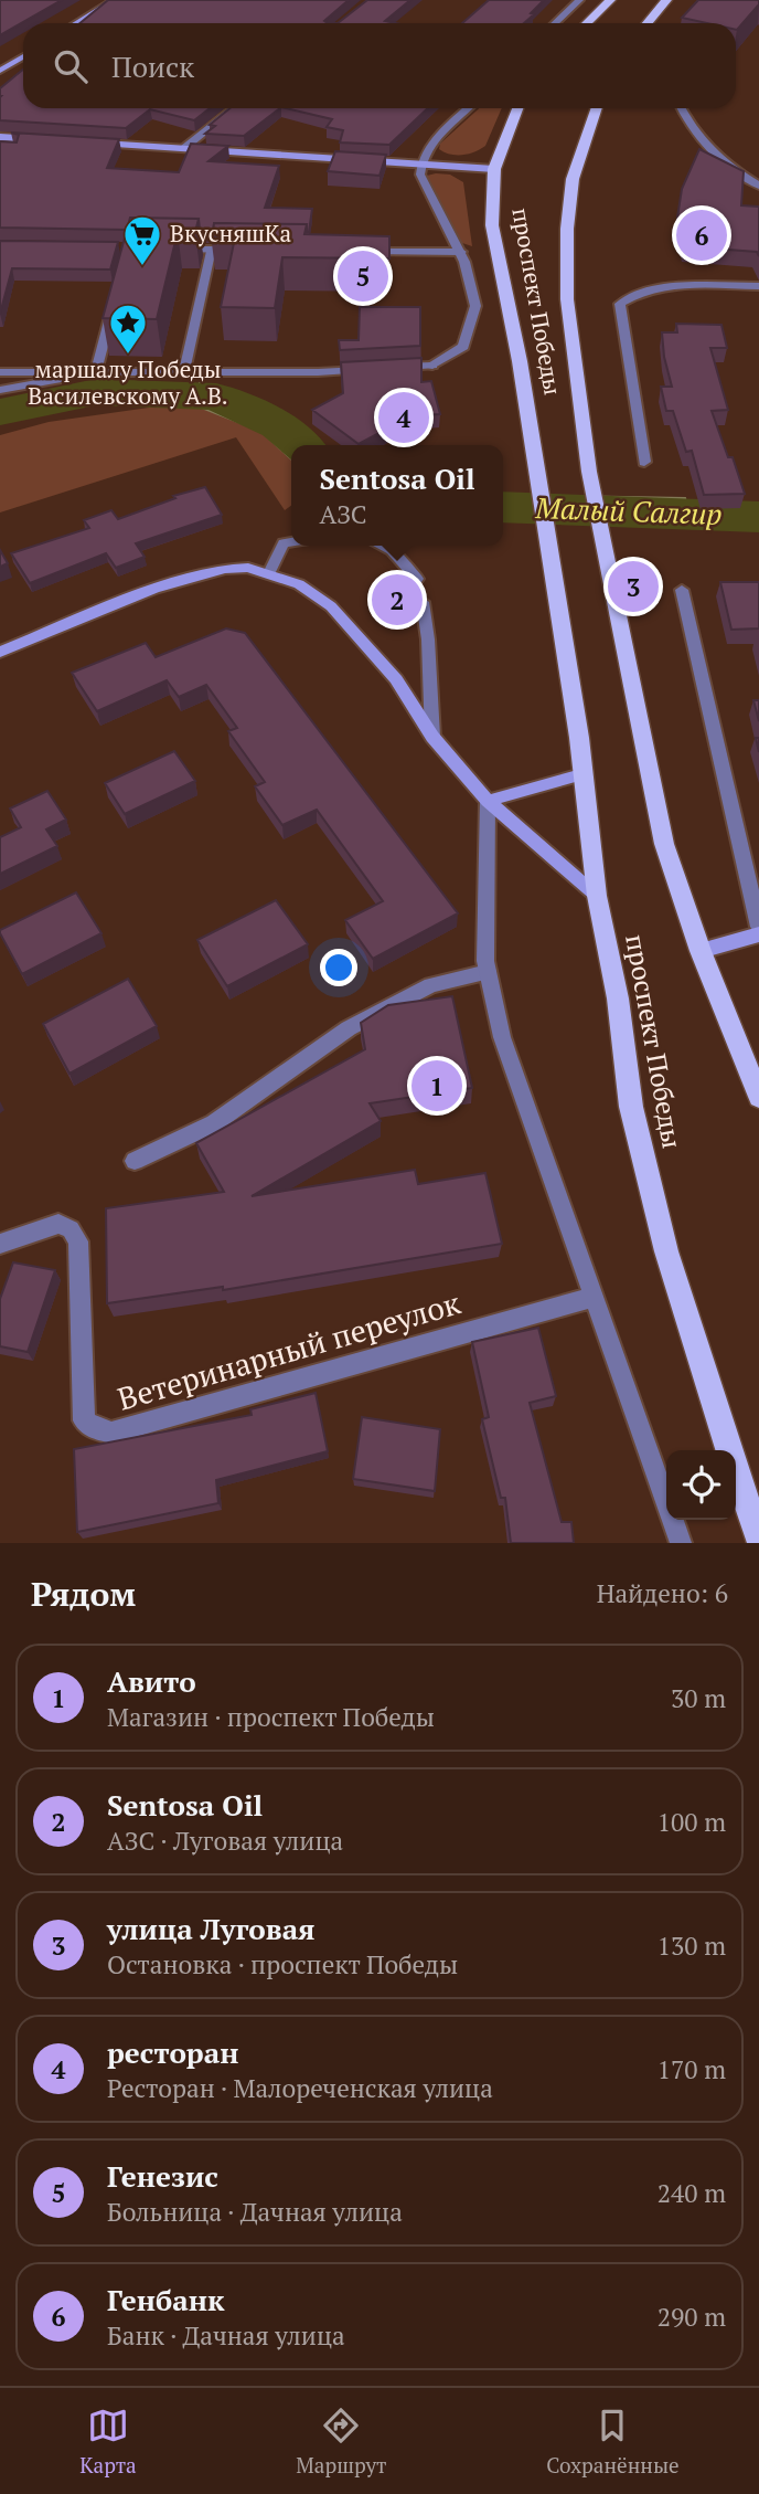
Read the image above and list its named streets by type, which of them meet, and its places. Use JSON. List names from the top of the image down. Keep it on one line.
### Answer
{"streets":{"main road":["проспект Победы"],"street":["Ветеринарный переулок"]},"water":["Малый Салгир"],"places":{"supermarket":["ВкусняшКа"],"place":["маршалу Победы Василевскому А.В."]},"page":{"search":"Поиск","pins":["6","5","4","3","2","1"],"popup":["Sentosa Oil","АЗС"],"heading":["Рядом","Найдено: 6"],"list":[{"mark":"1","name":"Авито","note":"Магазин · проспект Победы","value":"30 m"},{"mark":"2","name":"Sentosa Oil","note":"АЗС · Луговая улица","value":"100 m"},{"mark":"3","name":"улица Луговая","note":"Остановка · проспект Победы","value":"130 m"},{"mark":"4","name":"ресторан","note":"Ресторан · Малореченская улица","value":"170 m"},{"mark":"5","name":"Генезис","note":"Больница · Дачная улица","value":"240 m"},{"mark":"6","name":"Генбанк","note":"Банк · Дачная улица","value":"290 m"}],"nav":["Карта","Маршрут","Сохранённые"]}}
